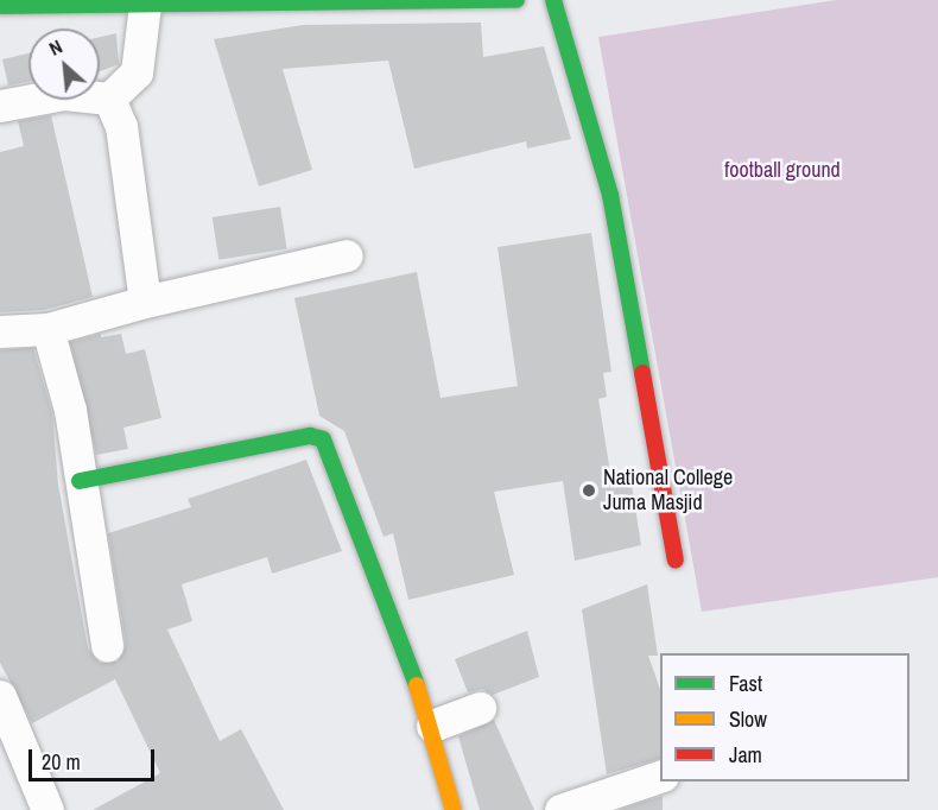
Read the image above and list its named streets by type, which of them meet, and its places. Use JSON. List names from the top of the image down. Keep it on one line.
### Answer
{"parks":["football ground"],"places":["National College Juma Masjid"],"legend":["Fast","Slow","Jam"],"scale_bar":"20 m","north":"top left"}
